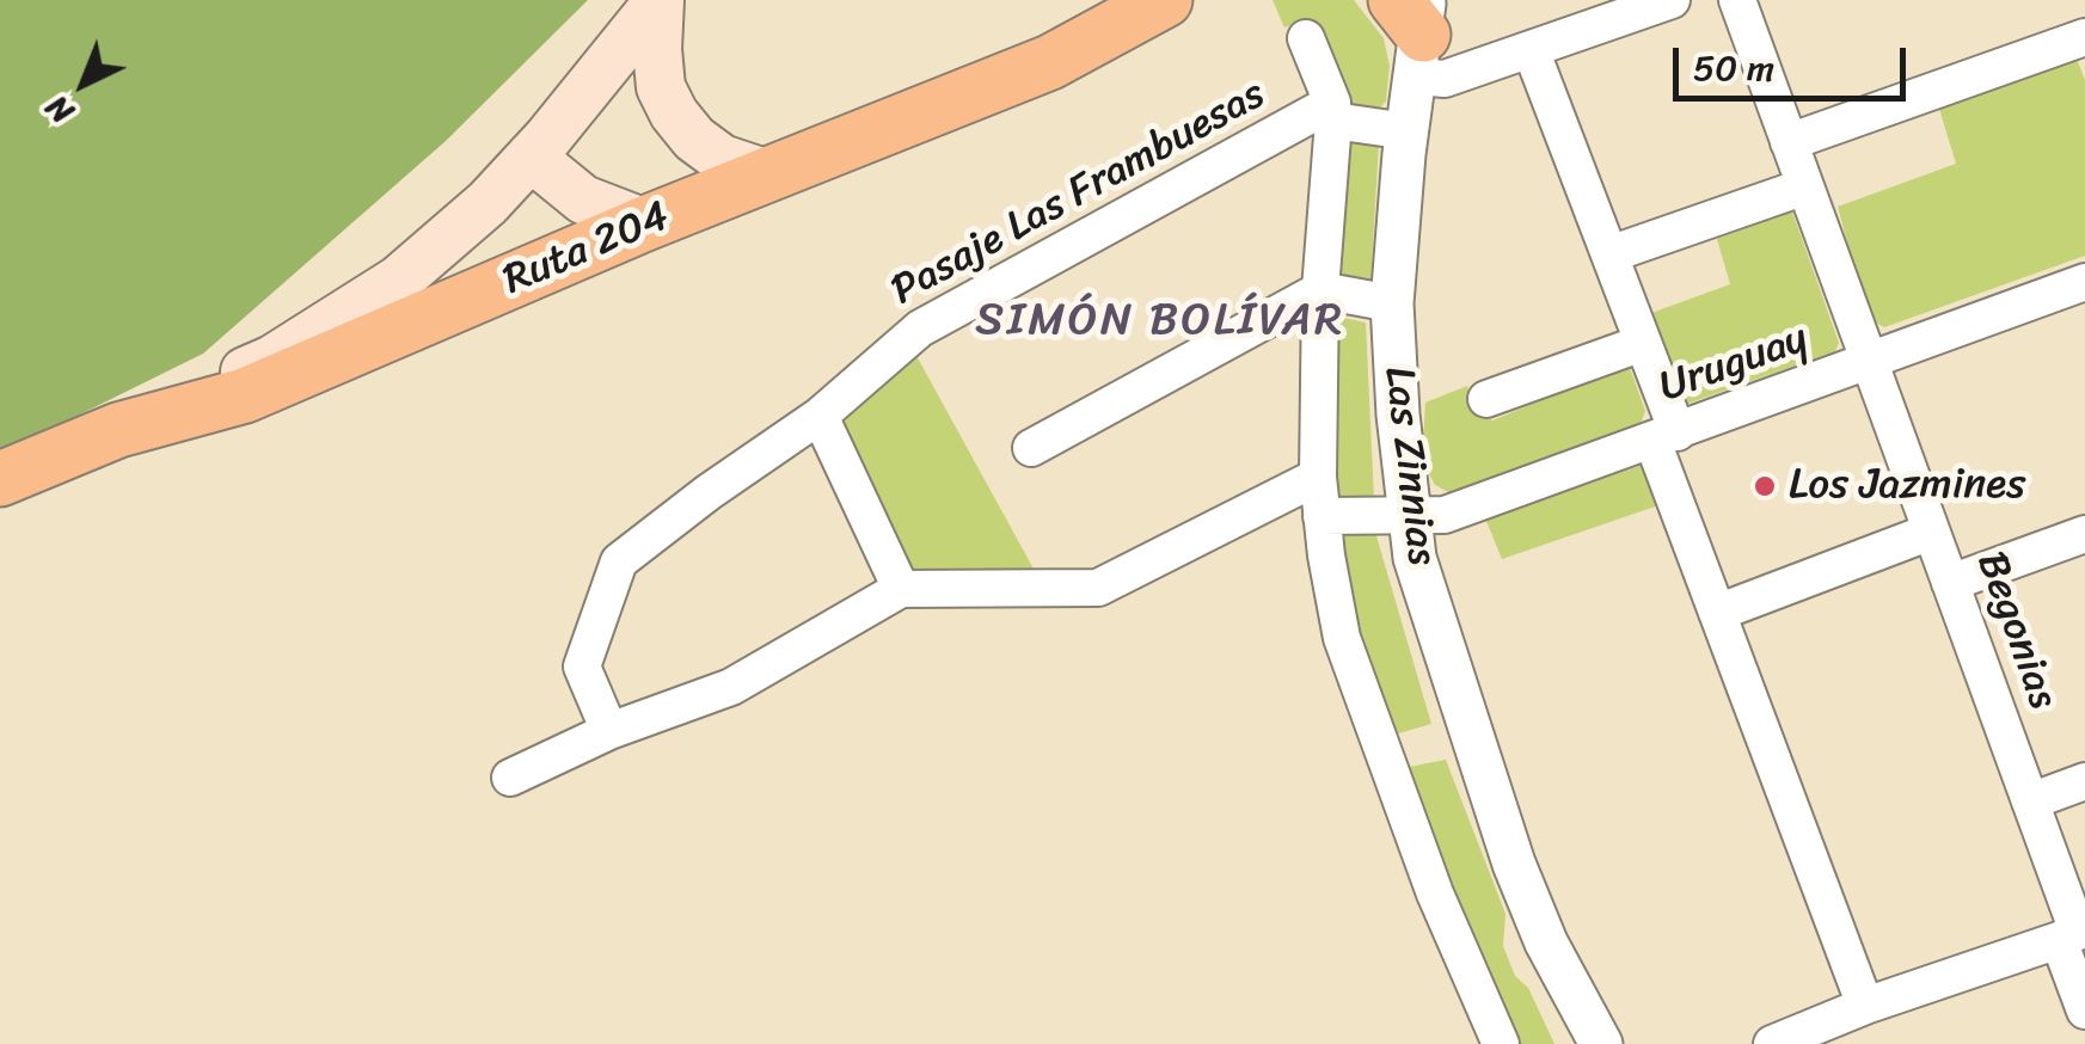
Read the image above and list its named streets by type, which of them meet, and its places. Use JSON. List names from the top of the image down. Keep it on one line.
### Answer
{"streets":{"main road":["Ruta 204"],"street":["Pasaje Las Frambuesas","Uruguay","Las Zinnias","Begonias"]},"crossings":[["Uruguay","Las Zinnias"],["Uruguay","Begonias"]],"districts":["SIMÓN BOLÍVAR"],"places":["Los Jazmines"],"scale_bar":"50 m","north":"bottom left"}
